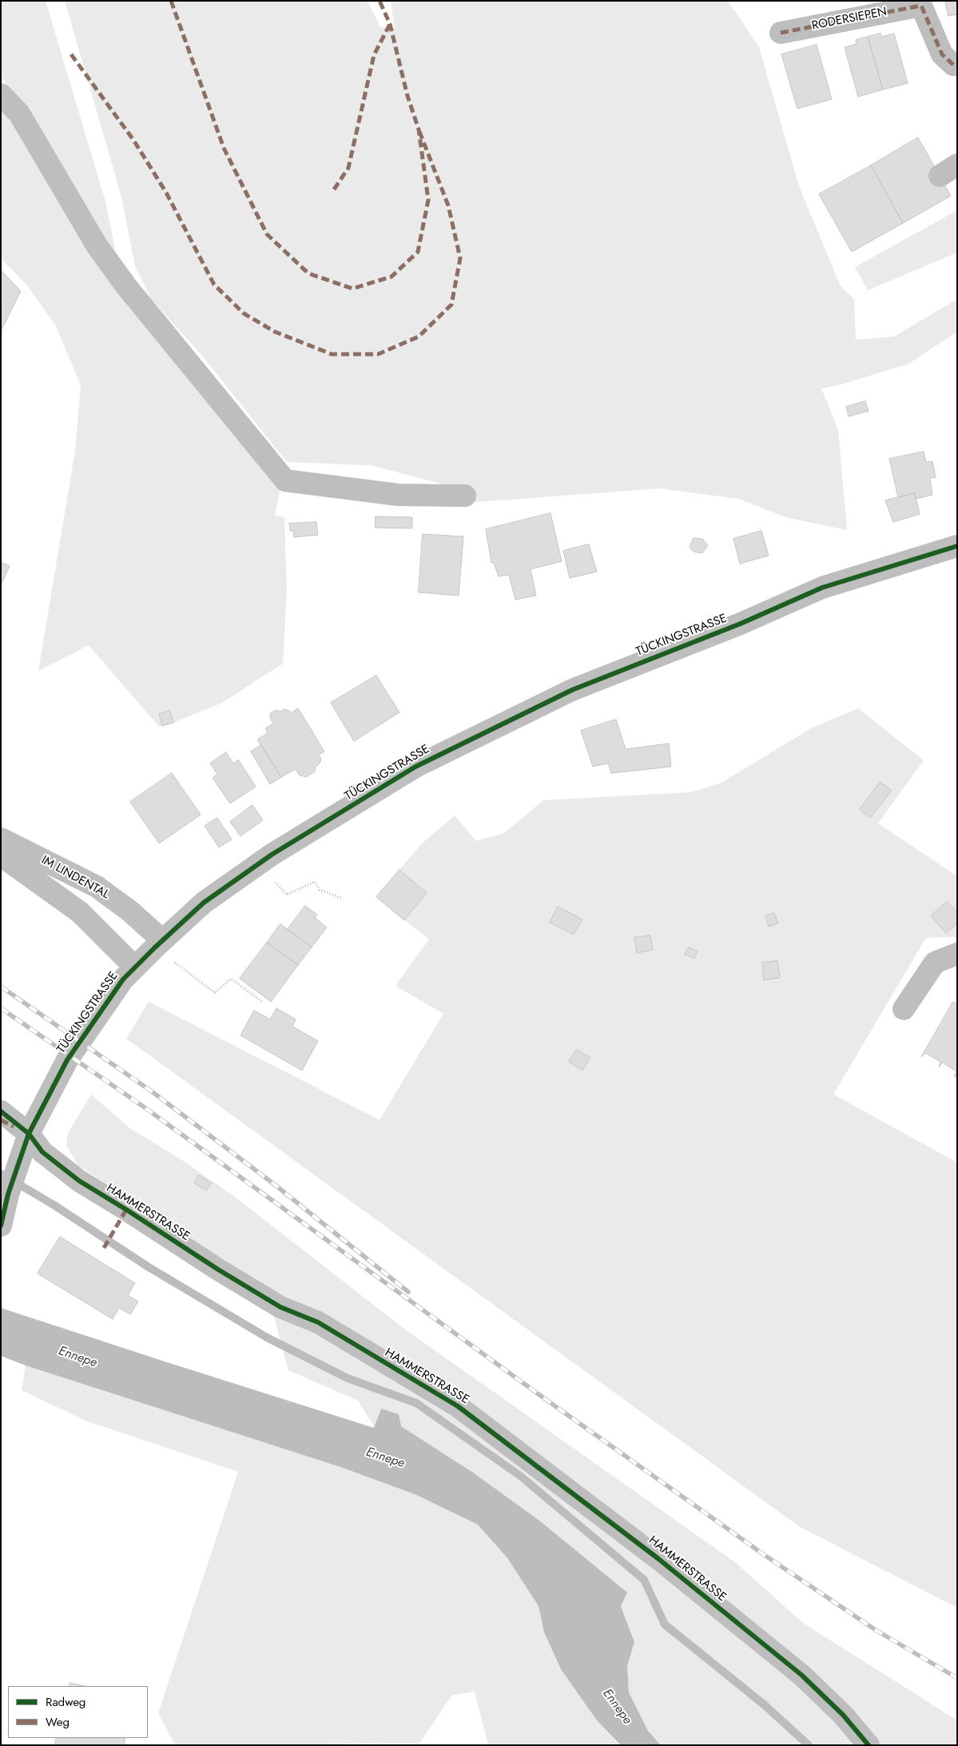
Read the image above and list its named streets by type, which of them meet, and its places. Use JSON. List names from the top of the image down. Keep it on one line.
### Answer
{"streets":{"street":["RODERSIEPEN","TÜCKINGSTRASSE","IM LINDENTAL","HAMMERSTRASSE"]},"crossings":[["TÜCKINGSTRASSE","IM LINDENTAL"],["TÜCKINGSTRASSE","HAMMERSTRASSE"]],"water":["Ennepe"],"legend":["Radweg","Weg"]}
